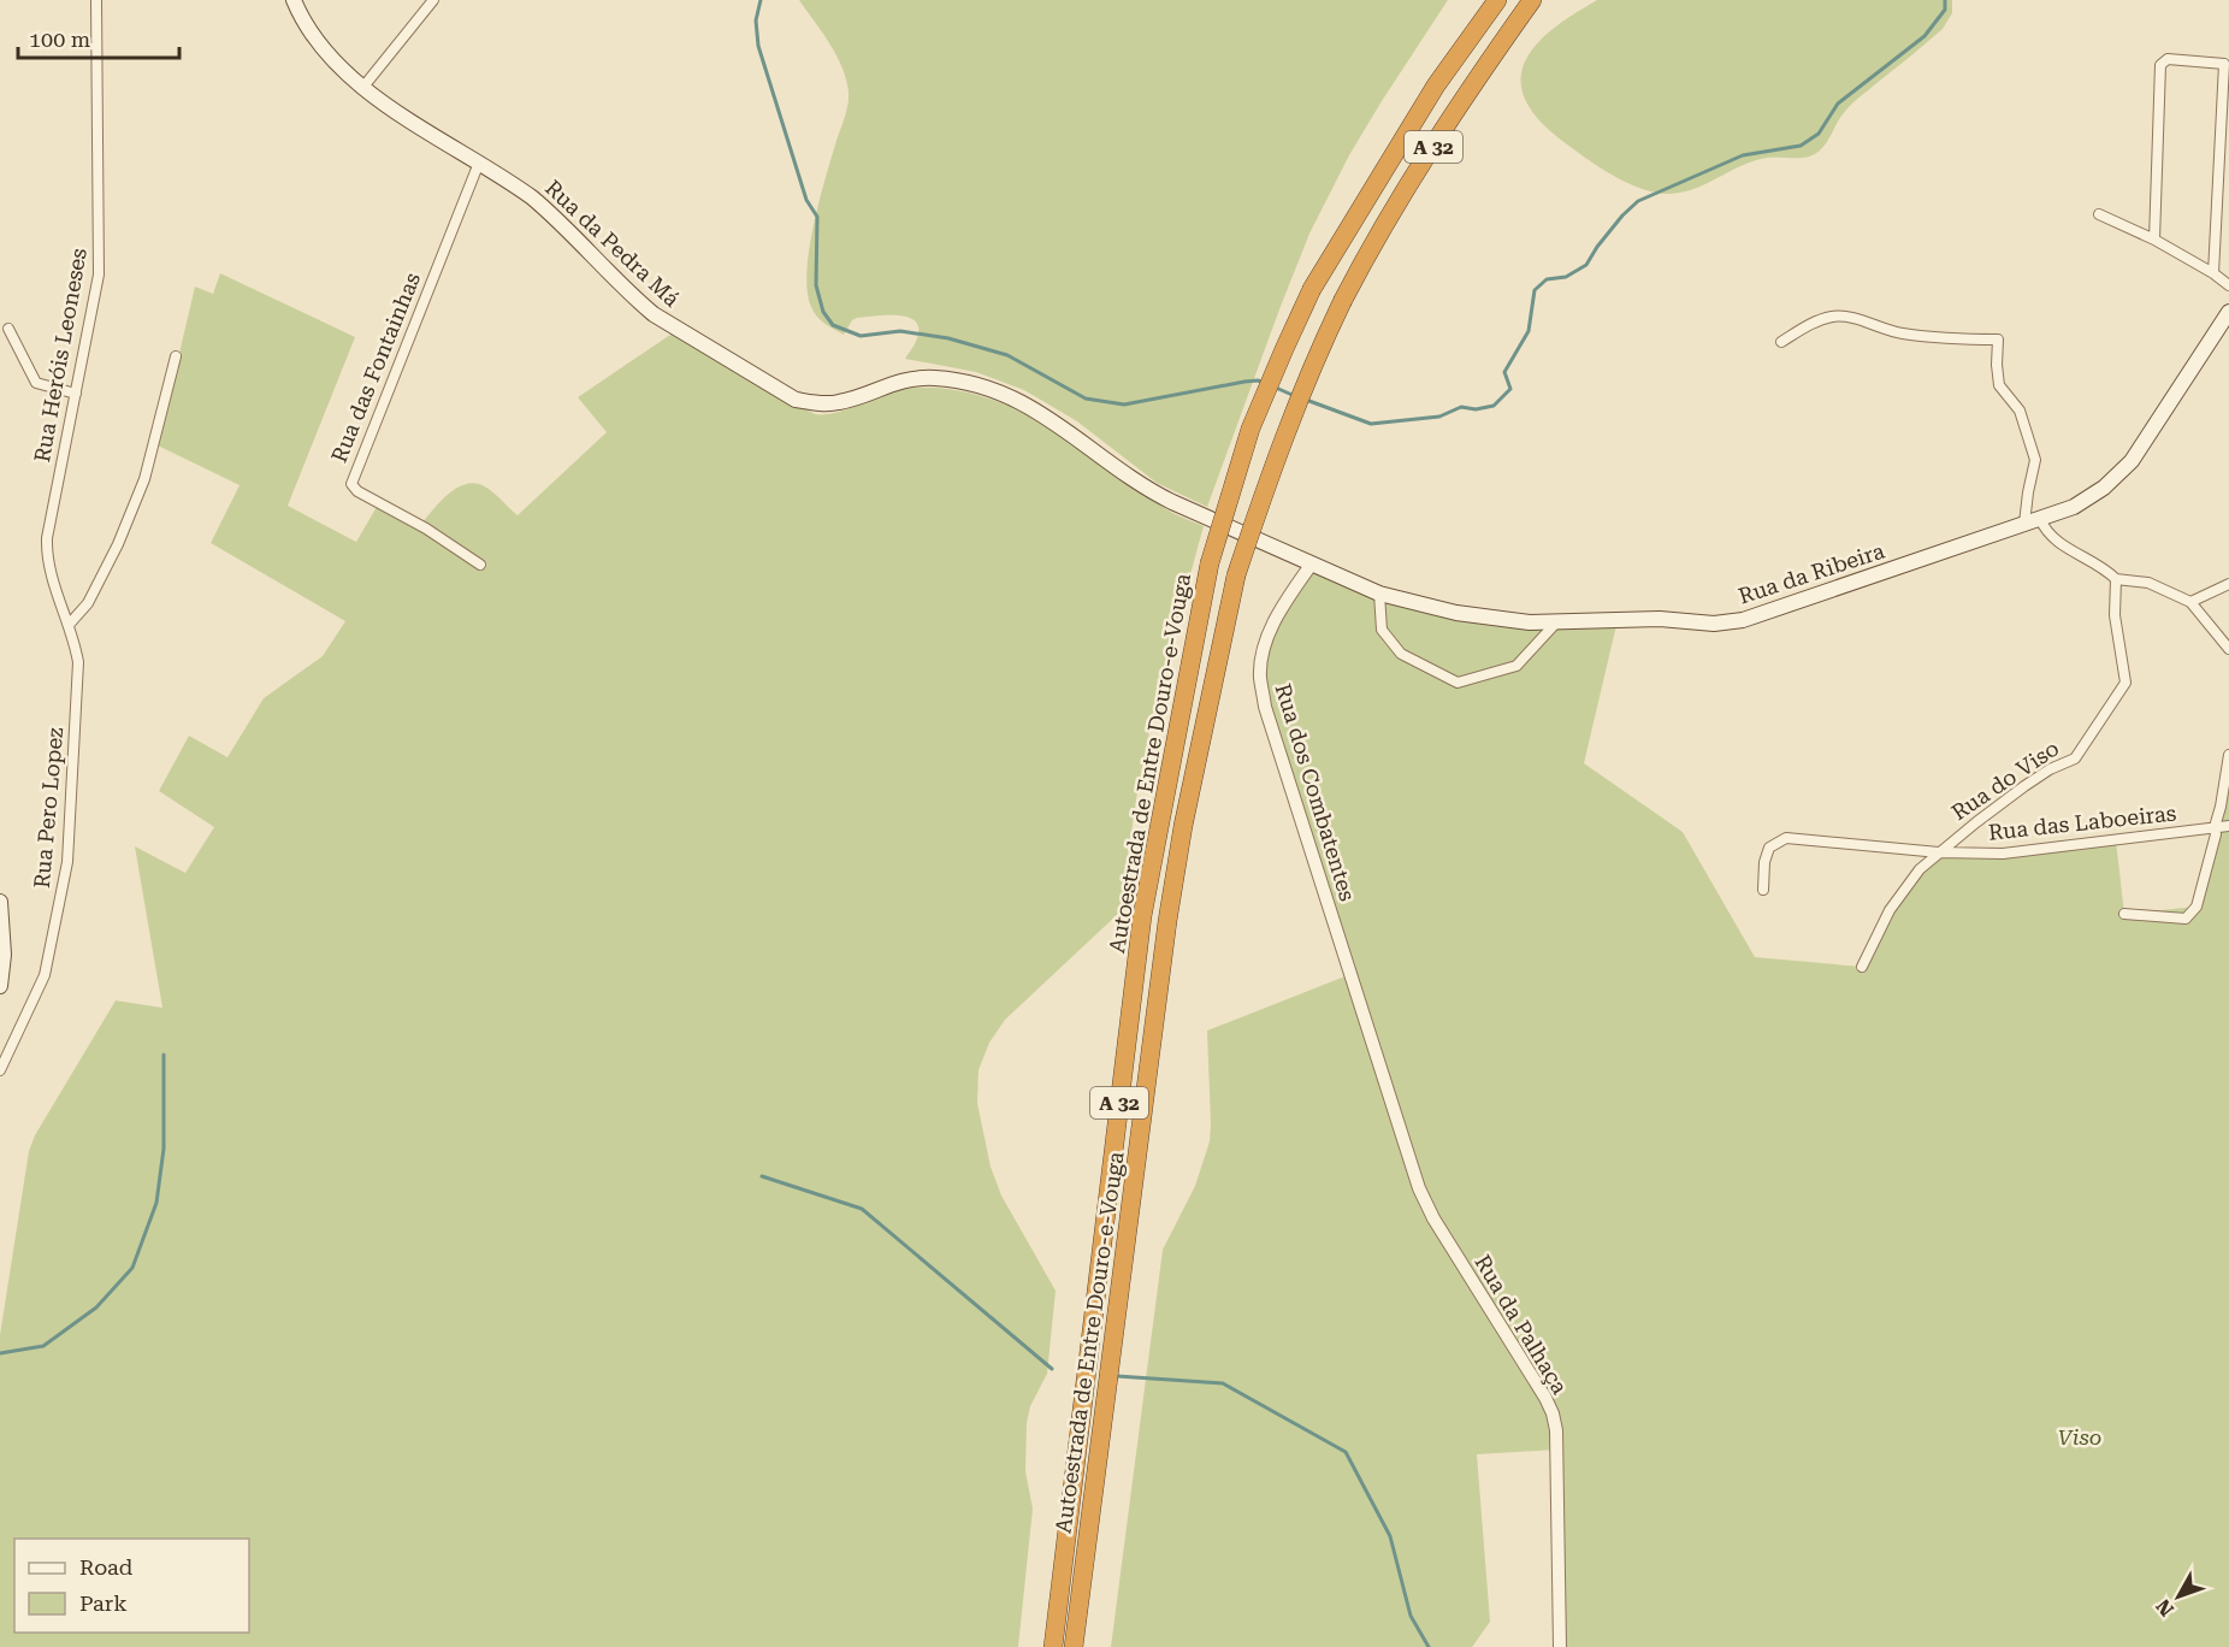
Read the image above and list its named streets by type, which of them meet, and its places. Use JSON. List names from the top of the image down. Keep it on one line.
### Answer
{"streets":{"highway":["A 32","Autoestrada de Entre Douro-e-Vouga"],"main road":["Rua da Pedra Má","Rua da Ribeira"],"street":["Rua Heróis Leoneses","Rua das Fontainhas","Rua do Viso","Rua dos Combatentes","Rua Pero Lopez","Rua das Laboeiras","Rua da Palhaça"]},"crossings":[["Rua da Pedra Má","Rua das Fontainhas"],["Rua da Pedra Má","Rua da Ribeira"],["Rua da Pedra Má","Rua dos Combatentes"],["Rua Heróis Leoneses","Rua Pero Lopez"],["Rua da Ribeira","Rua dos Combatentes"],["Rua do Viso","Rua das Laboeiras"],["Rua dos Combatentes","Rua da Palhaça"]],"parks":["Viso"],"legend":["Road","Park"],"scale_bar":"100 m","north":"bottom left"}
